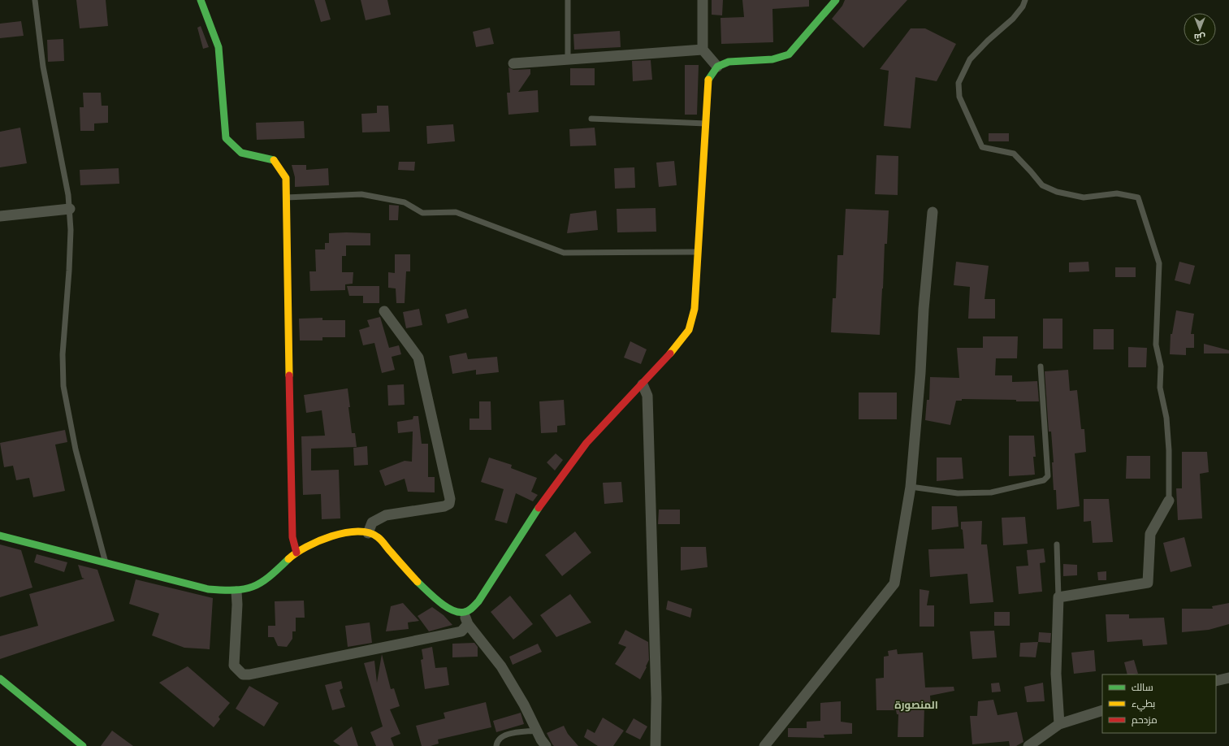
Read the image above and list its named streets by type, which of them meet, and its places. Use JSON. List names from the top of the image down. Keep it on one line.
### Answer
{"districts":["المنصورة"],"legend":["سالك","بطيء","مزدحم"],"north":"bottom"}
